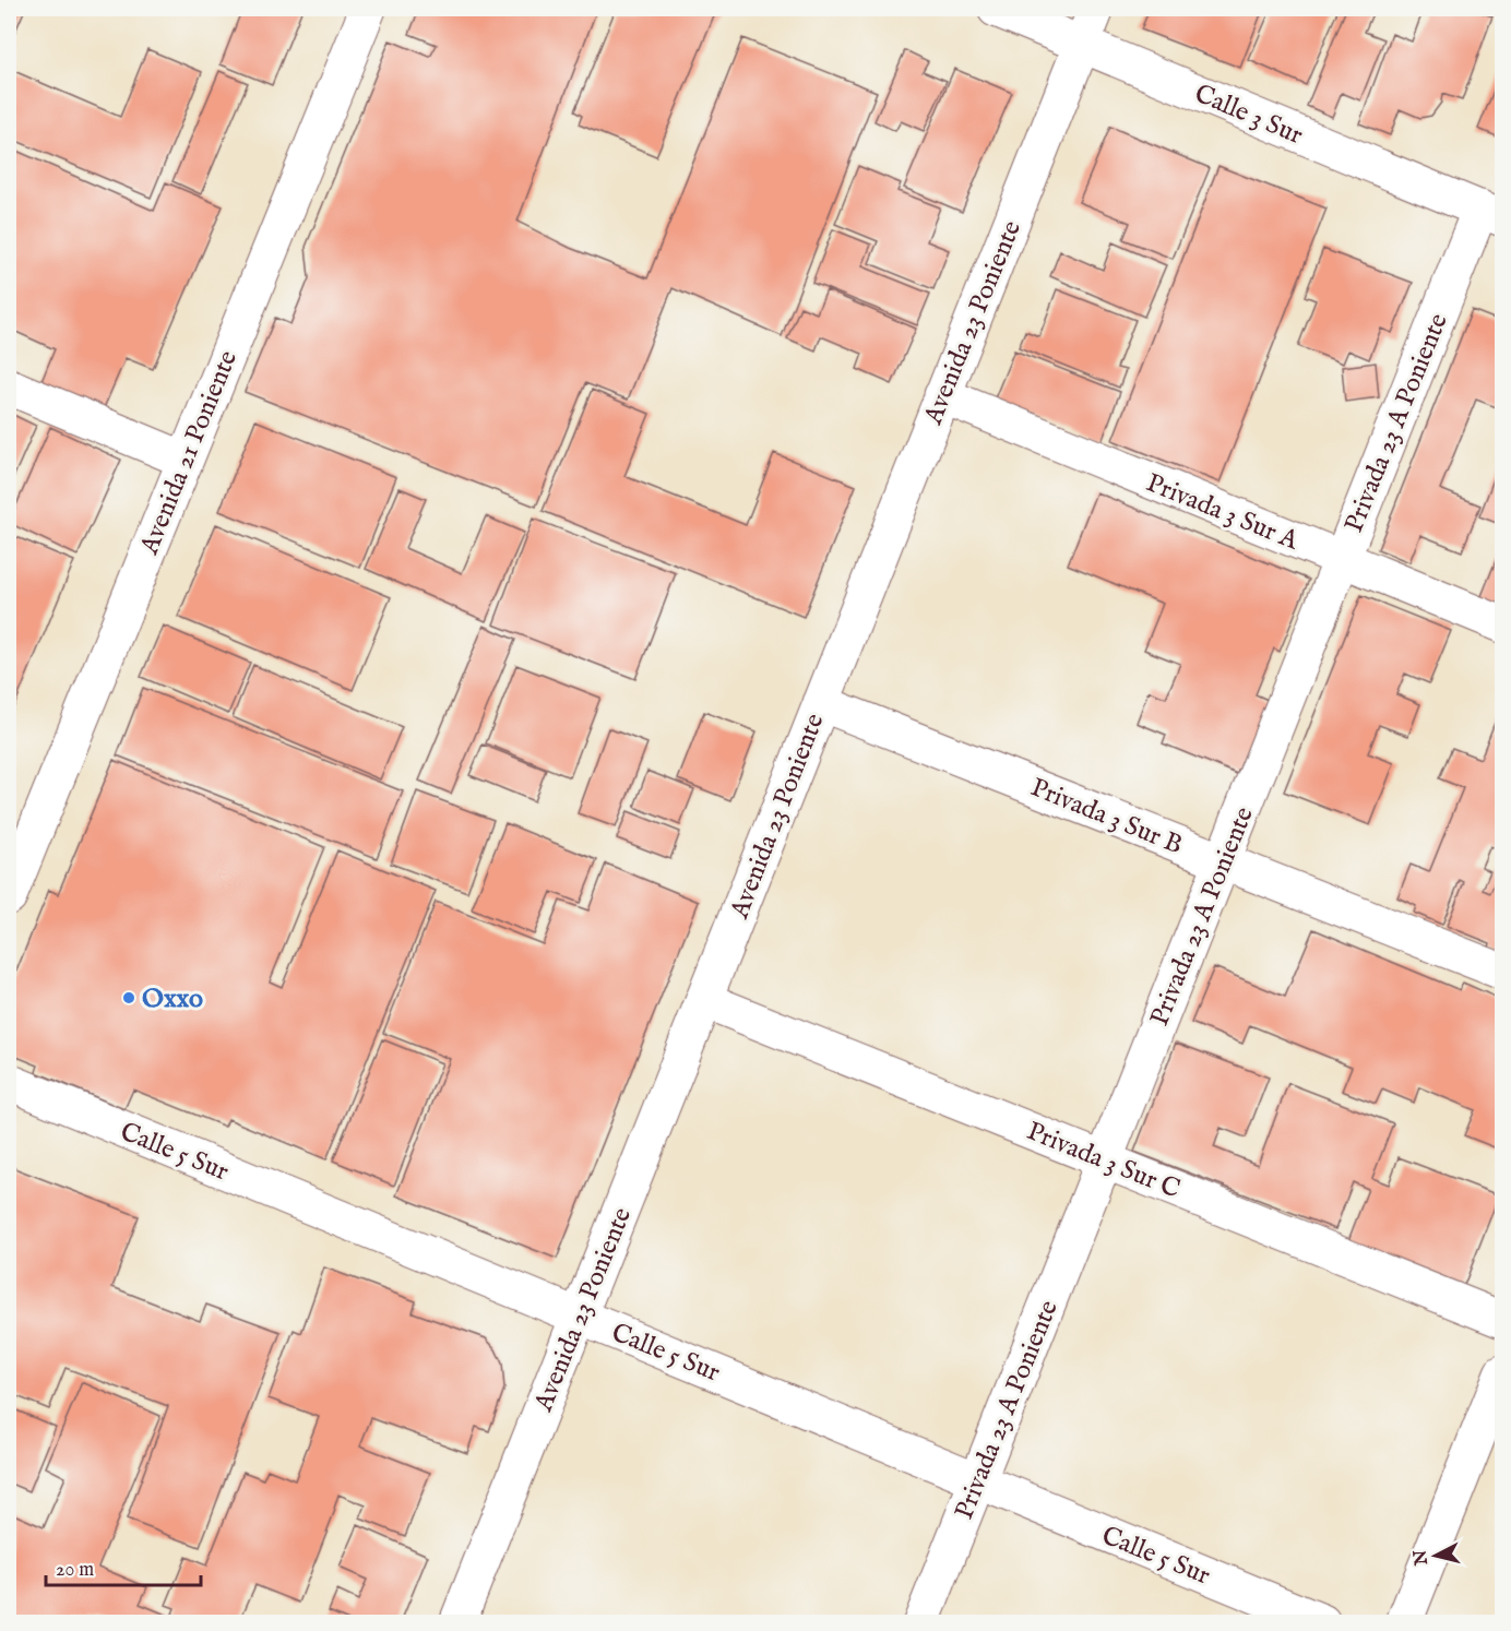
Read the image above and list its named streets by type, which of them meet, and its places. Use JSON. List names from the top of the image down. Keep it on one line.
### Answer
{"streets":{"street":["Calle 3 Sur","Avenida 23 Poniente","Privada 23 A Poniente","Avenida 21 Poniente","Privada 3 Sur A","Privada 3 Sur B","Calle 5 Sur","Privada 3 Sur C"]},"crossings":[["Calle 3 Sur","Avenida 23 Poniente"],["Calle 3 Sur","Privada 23 A Poniente"],["Avenida 23 Poniente","Privada 3 Sur A"],["Avenida 23 Poniente","Privada 3 Sur B"],["Avenida 23 Poniente","Calle 5 Sur"],["Avenida 23 Poniente","Privada 3 Sur C"],["Privada 23 A Poniente","Privada 3 Sur A"],["Privada 23 A Poniente","Privada 3 Sur B"],["Privada 23 A Poniente","Calle 5 Sur"],["Privada 23 A Poniente","Privada 3 Sur C"]],"places":["Oxxo"],"scale_bar":"20 m","north":"left"}
